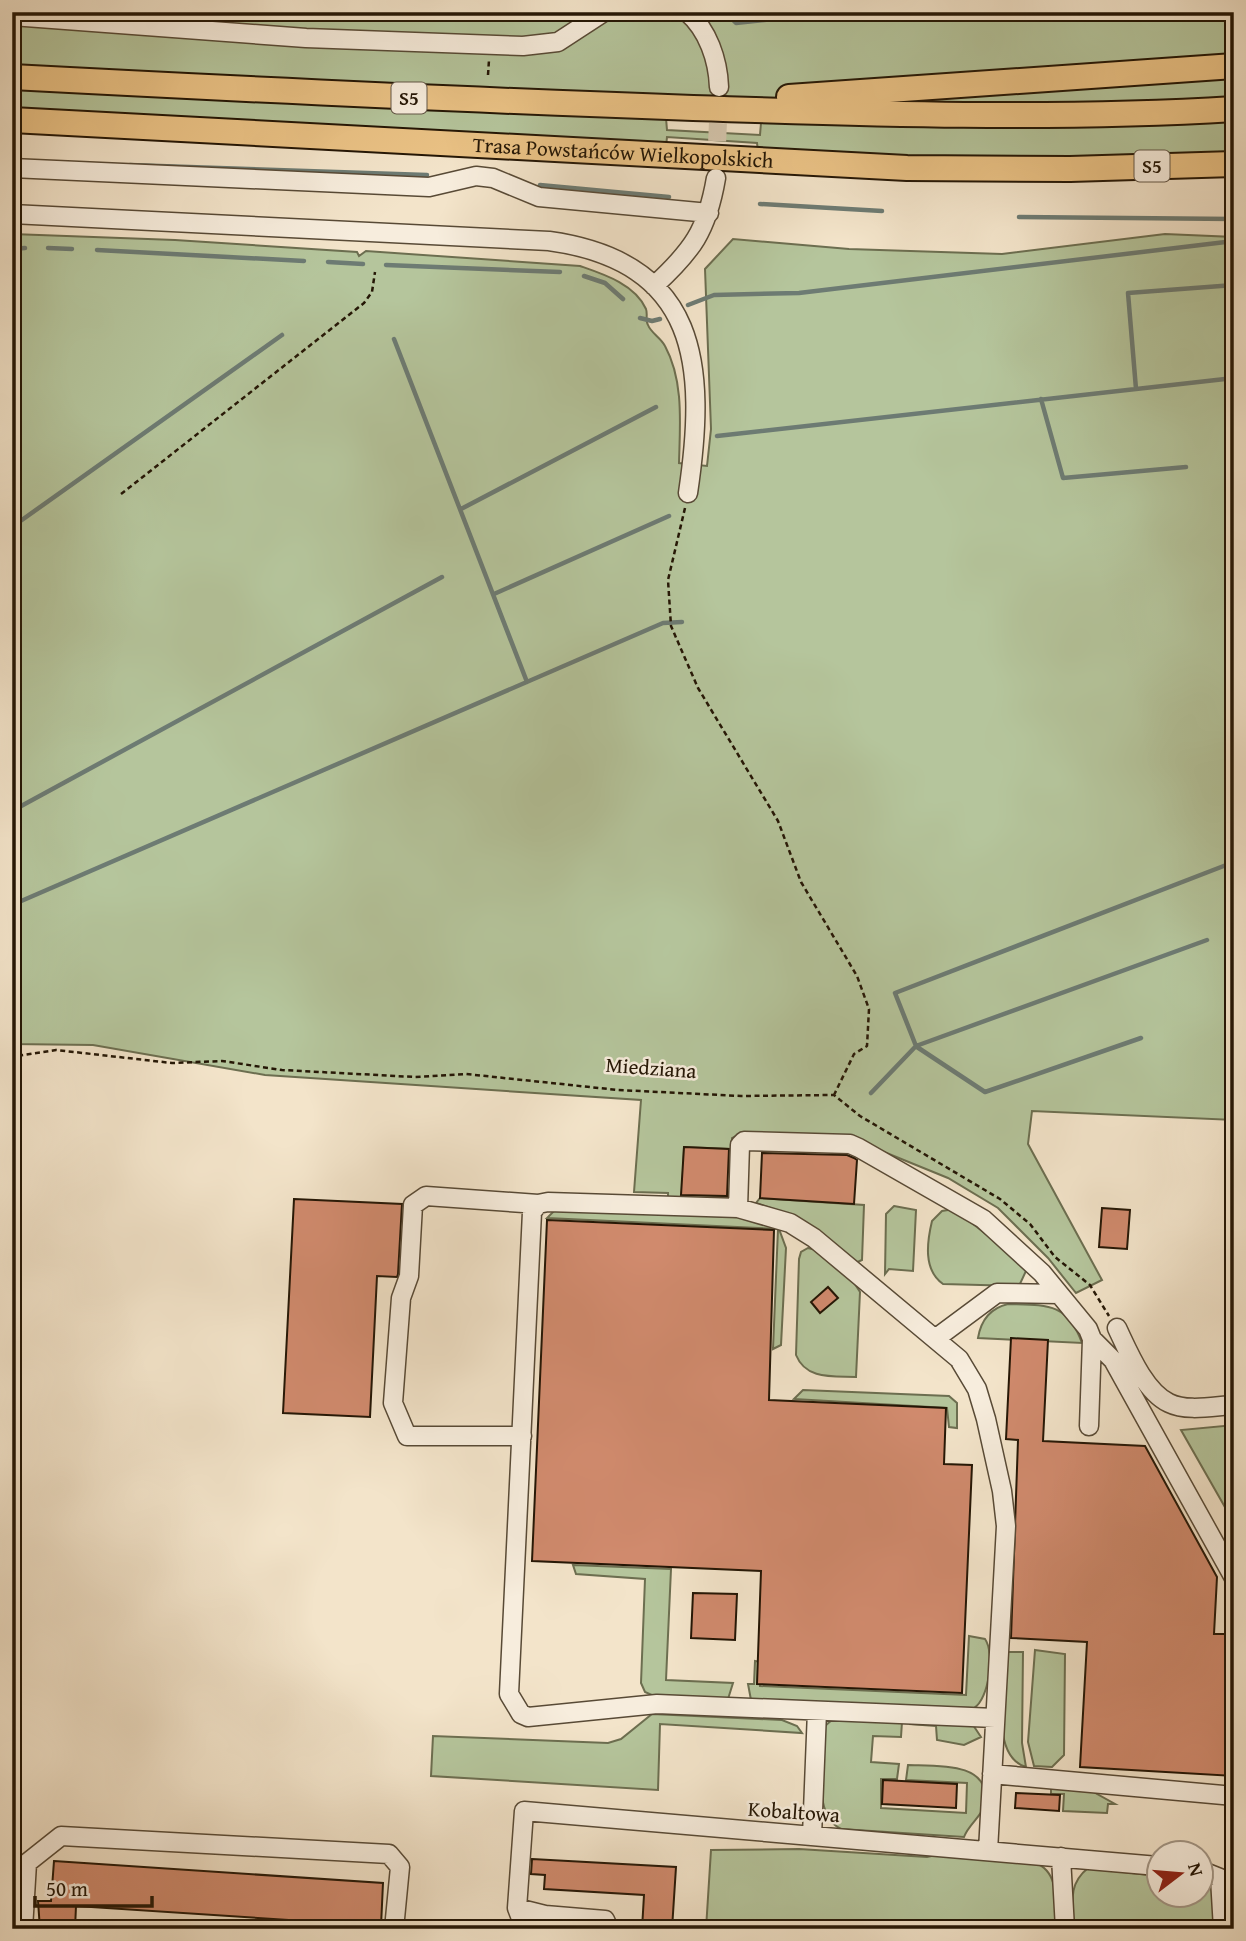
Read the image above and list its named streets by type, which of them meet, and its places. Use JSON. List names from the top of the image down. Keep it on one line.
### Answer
{"streets":{"highway":["S5","Trasa Powstańców Wielkopolskich"],"street":["Kobaltowa"],"path":["Miedziana"]},"scale_bar":"50 m","north":"right"}
